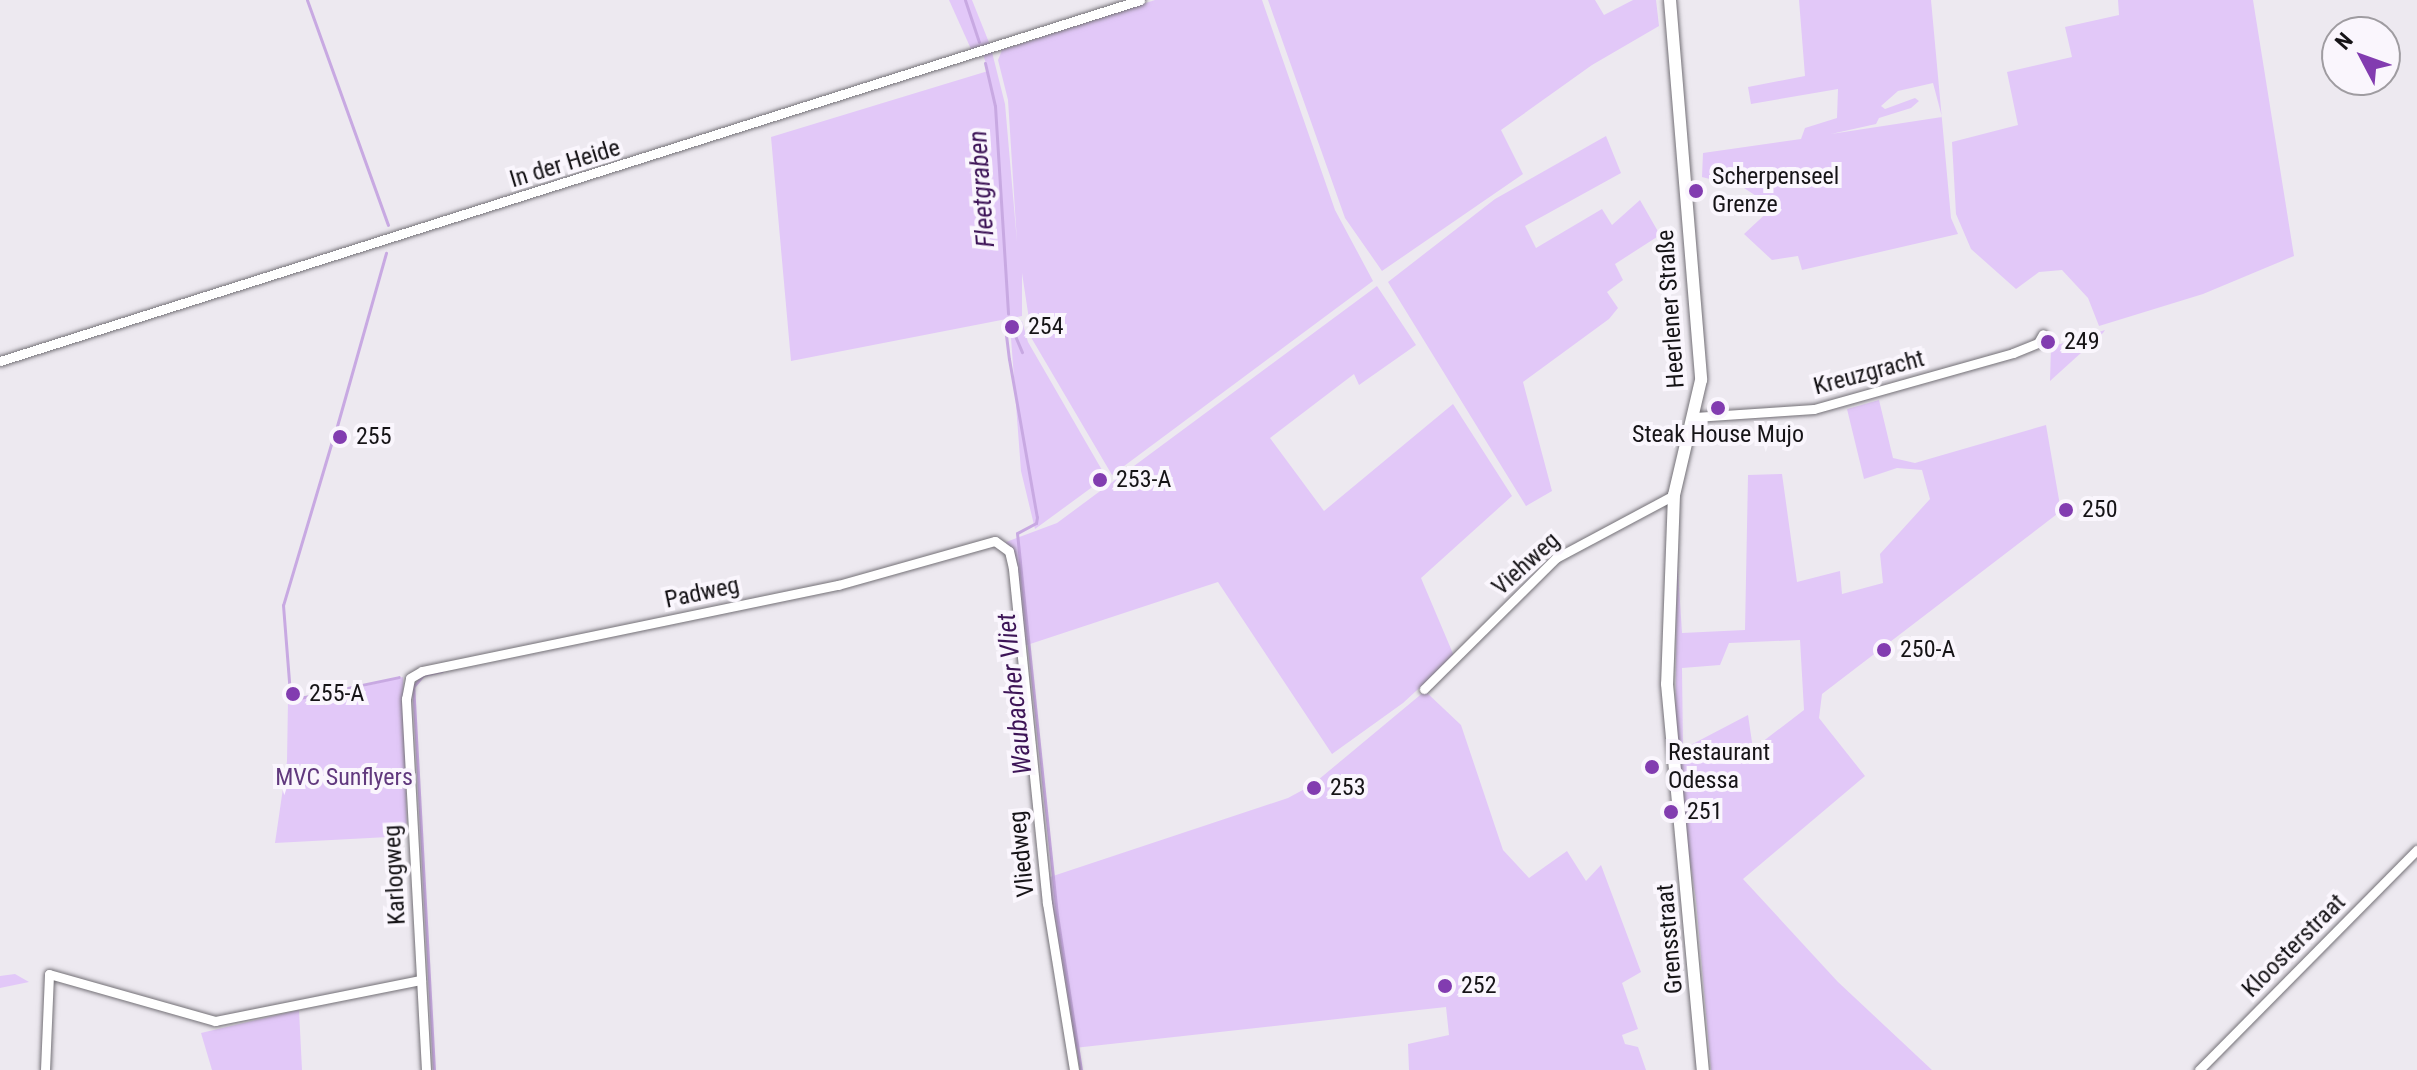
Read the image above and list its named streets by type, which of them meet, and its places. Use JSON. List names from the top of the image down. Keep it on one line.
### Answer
{"streets":{"main road":["Heerlener Straße","Grensstraat"],"street":["In der Heide","Kreuzgracht","Viehweg","Padweg","Vliedweg","Karlogweg","Kloosterstraat"]},"crossings":[["Heerlener Straße","Kreuzgracht"],["Heerlener Straße","Viehweg"],["Heerlener Straße","Grensstraat"],["Padweg","Vliedweg"],["Padweg","Karlogweg"]],"water":["Fleetgraben","Waubacher Vliet"],"parks":["MVC Sunflyers"],"places":["Scherpenseel Grenze","254","249","Steak House Mujo","255","253-A","250","250-A","255-A","Restaurant Odessa","253","251","252"],"north":"top left"}
